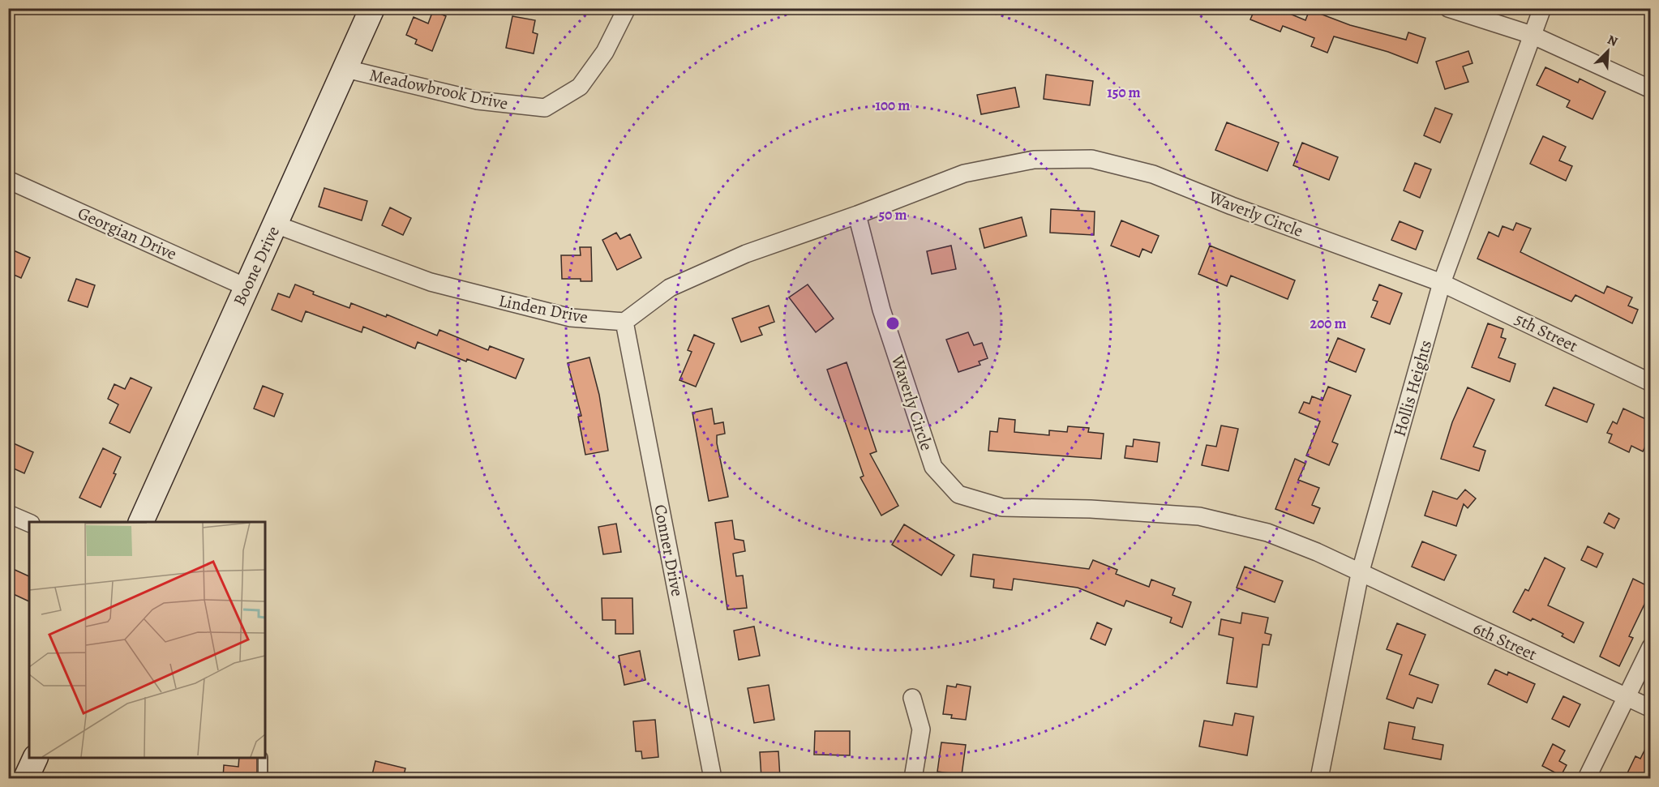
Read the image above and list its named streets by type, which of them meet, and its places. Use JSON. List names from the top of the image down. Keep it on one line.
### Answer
{"streets":{"street":["Meadowbrook Drive","Waverly Circle","Georgian Drive","Boone Drive","Linden Drive","5th Street","Hollis Heights","Conner Drive","6th Street"]},"crossings":[["Meadowbrook Drive","Boone Drive"],["Waverly Circle","5th Street"],["Waverly Circle","Hollis Heights"],["Waverly Circle","6th Street"],["Georgian Drive","Boone Drive"],["Boone Drive","Linden Drive"],["Linden Drive","Conner Drive"],["5th Street","Hollis Heights"],["Hollis Heights","6th Street"]],"north":"top right","rings":["150 m","100 m","50 m","200 m"]}
